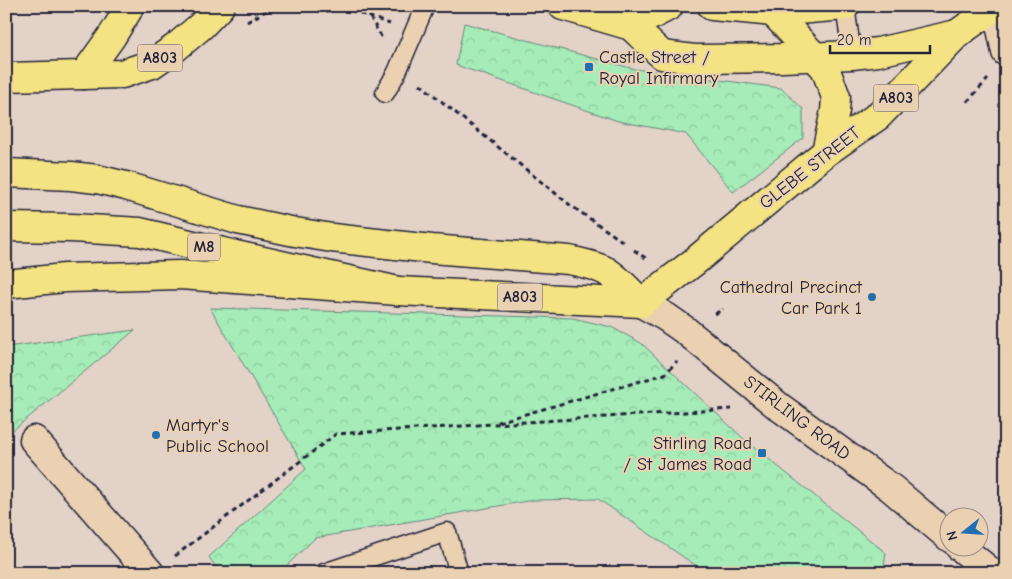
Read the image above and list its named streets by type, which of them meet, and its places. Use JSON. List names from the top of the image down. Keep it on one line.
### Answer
{"streets":{"main road":["A803","GLEBE STREET","M8"],"street":["STIRLING ROAD"]},"crossings":[["A803","GLEBE STREET"],["A803","M8"],["A803","STIRLING ROAD"],["GLEBE STREET","M8"],["GLEBE STREET","STIRLING ROAD"],["M8","STIRLING ROAD"]],"places":{"transit":["Castle Street / Royal Infirmary","Stirling Road / St James Road"],"other":["Cathedral Precinct Car Park 1","Martyr's Public School"]},"scale_bar":"20 m","north":"left"}
